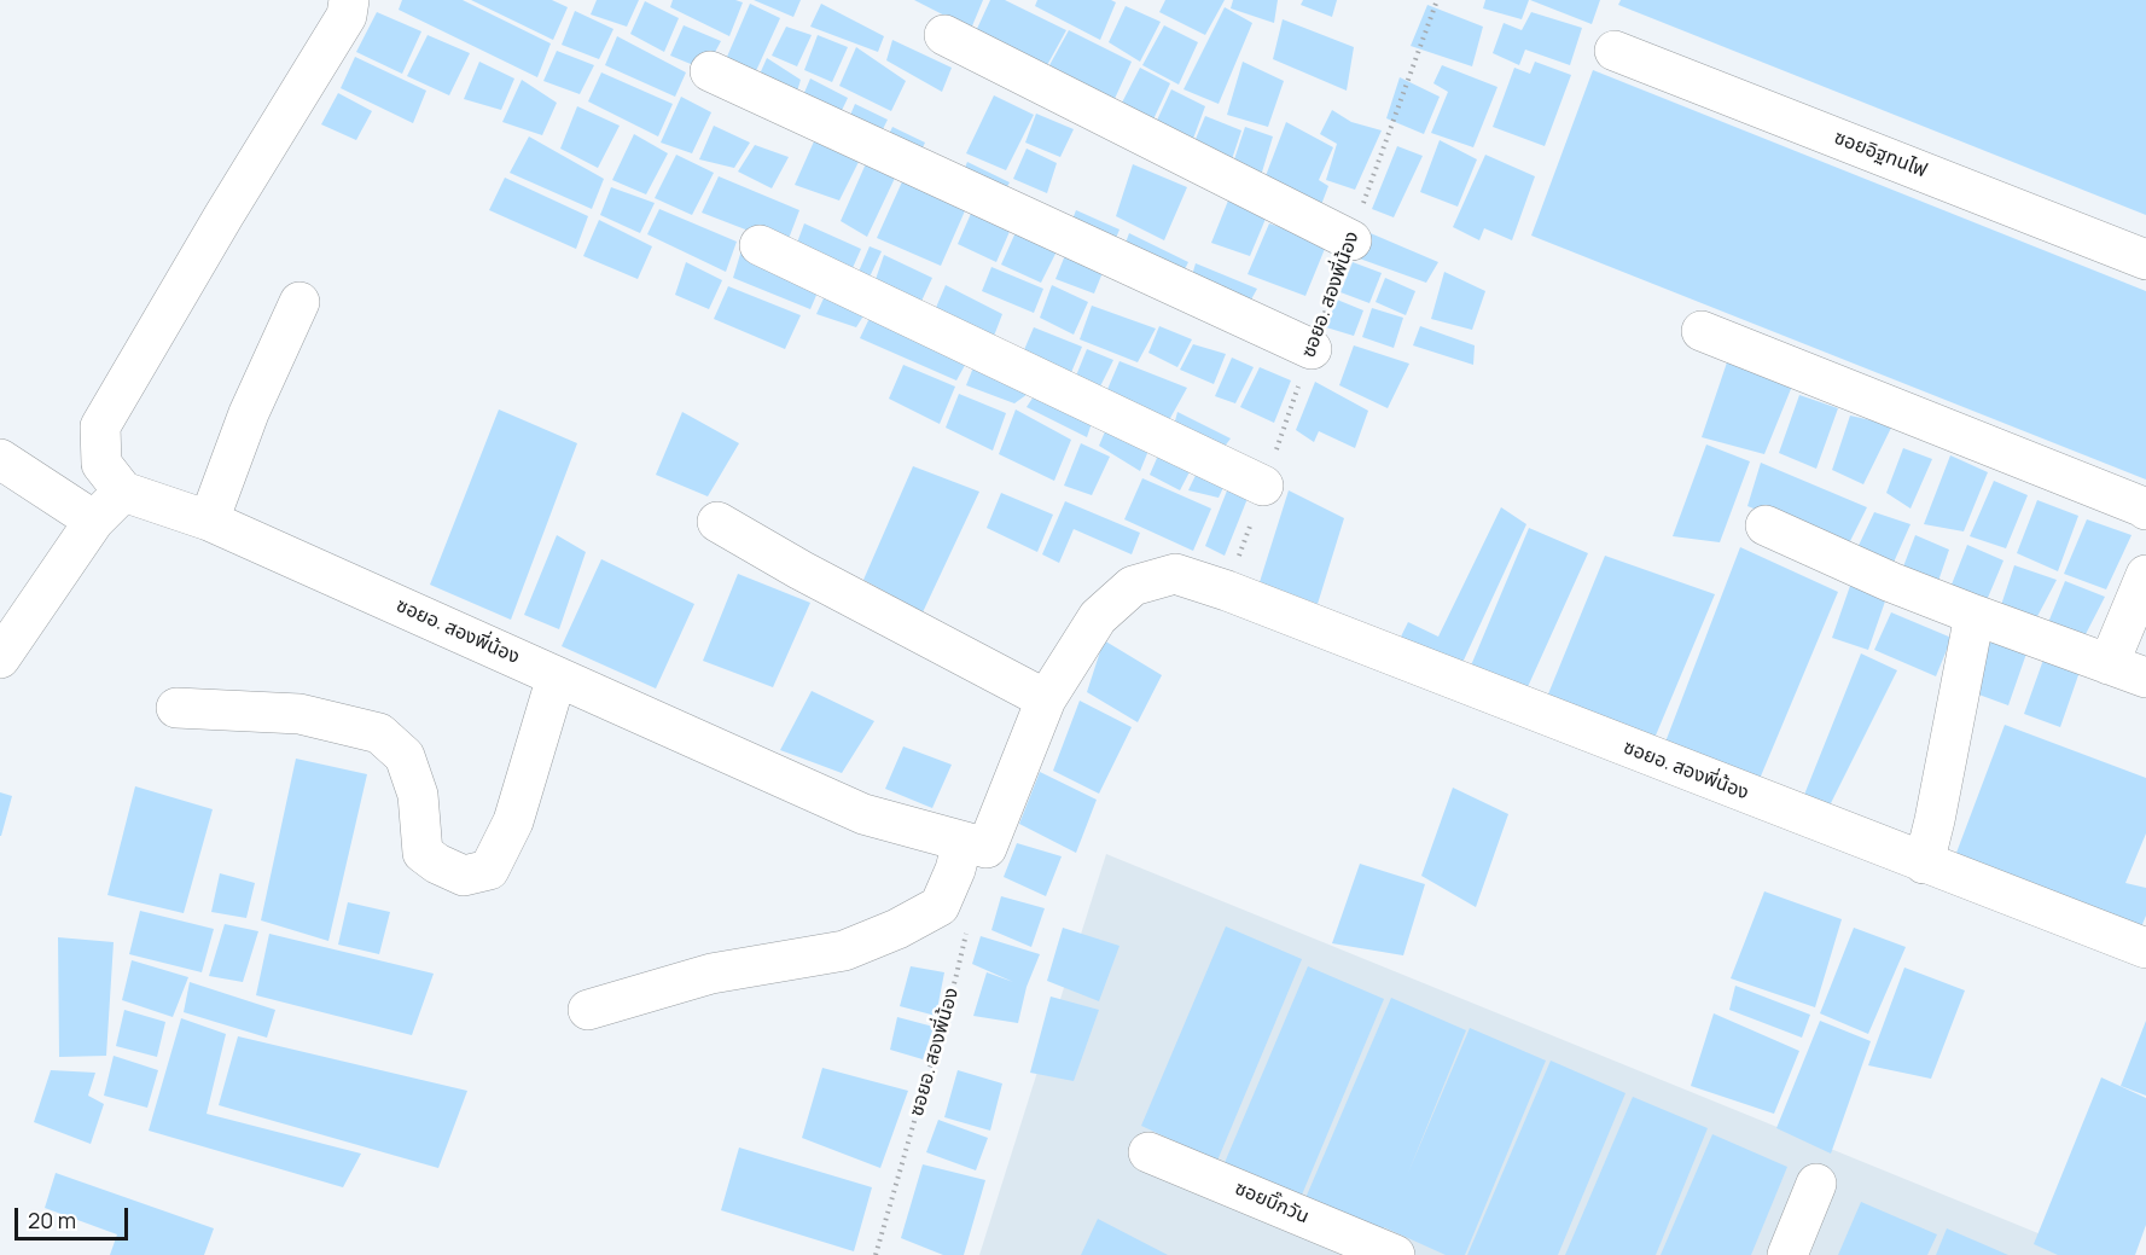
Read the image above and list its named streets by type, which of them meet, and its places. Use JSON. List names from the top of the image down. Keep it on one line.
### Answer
{"streets":{"street":["ซอยอิฐทนไฟ","ซอยอ. สองพี่น้อง","ซอยบิ๊กวัน"]},"scale_bar":"20 m"}
